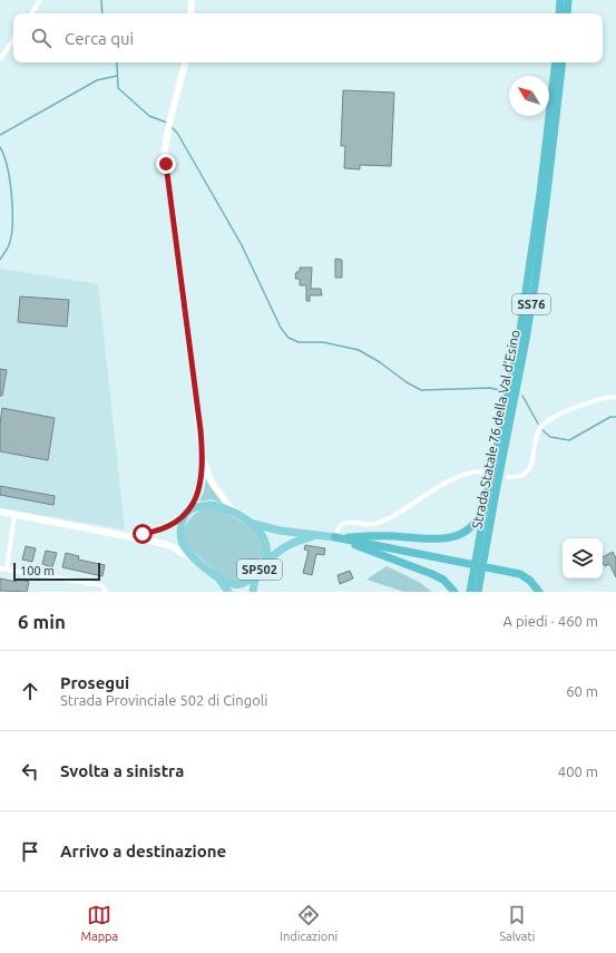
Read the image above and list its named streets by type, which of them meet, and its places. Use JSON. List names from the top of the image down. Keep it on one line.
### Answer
{"streets":{"highway":["SS76","Strada Statale 76 della Val d'Esino"],"main road":["SP502"]},"scale_bar":"100 m","north":"top left","page":{"search":"Cerca qui","scale":"100 m","heading":["6 min","A piedi · 460 m"],"list":[["Prosegui","Strada Provinciale 502 di Cingoli","60 m"],["Svolta a sinistra","400 m"],"Arrivo a destinazione"],"nav":["Mappa","Indicazioni","Salvati"]}}
